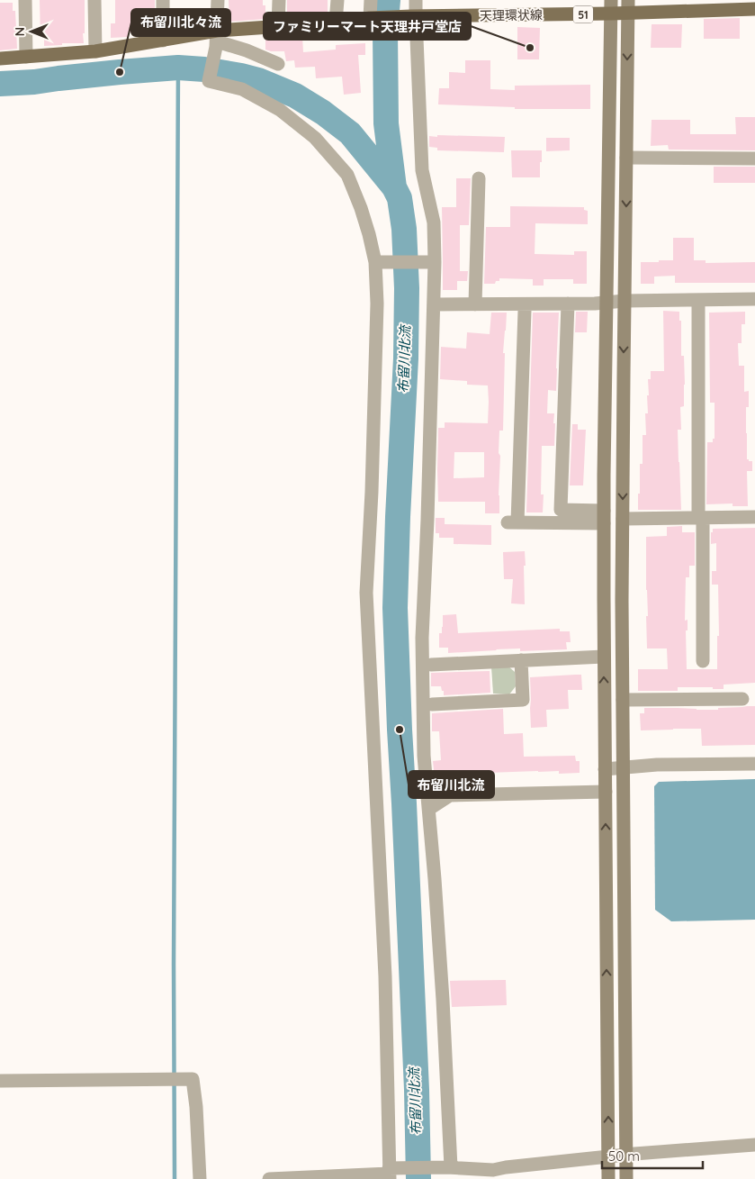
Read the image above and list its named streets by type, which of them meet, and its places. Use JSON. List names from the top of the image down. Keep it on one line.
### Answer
{"streets":{"main road":["51","天理環状線"]},"water":["布留川北流"],"places":["ファミリーマート天理井戸堂店","布留川北々流","布留川北流"],"scale_bar":"50 m","north":"left"}
